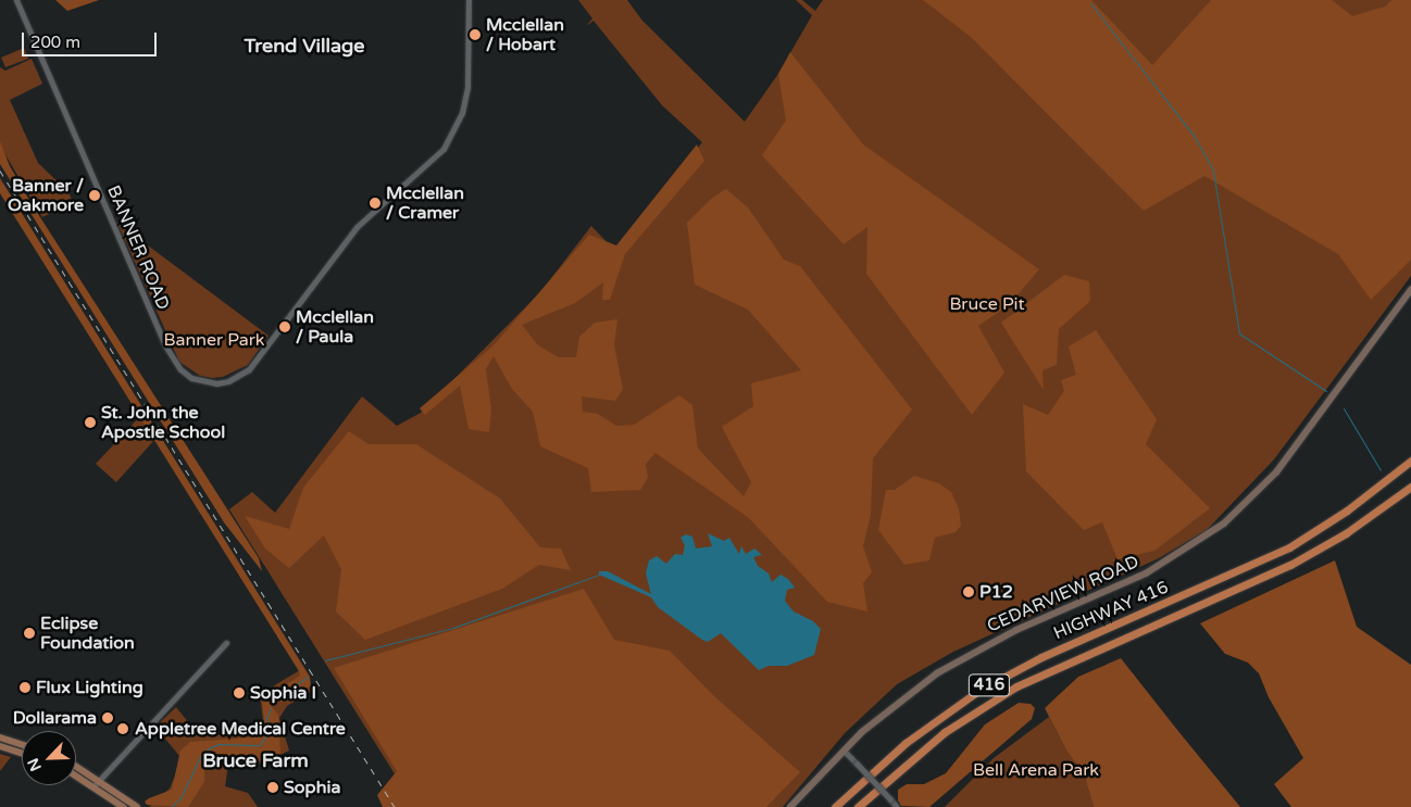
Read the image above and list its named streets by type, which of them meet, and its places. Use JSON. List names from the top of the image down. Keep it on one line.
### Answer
{"streets":{"highway":["HIGHWAY 416","416"],"main road":["CEDARVIEW ROAD"],"street":["BANNER ROAD"]},"districts":["Trend Village","Bruce Farm"],"parks":["Bruce Pit","Banner Park","Bell Arena Park"],"places":["Mcclellan / Hobart","Banner / Oakmore","Mcclellan / Cramer","Mcclellan / Paula","St. John the Apostle School","P12","Eclipse Foundation","Flux Lighting","Sophia I","Dollarama","Appletree Medical Centre","Sophia"],"scale_bar":"200 m","north":"bottom left"}
